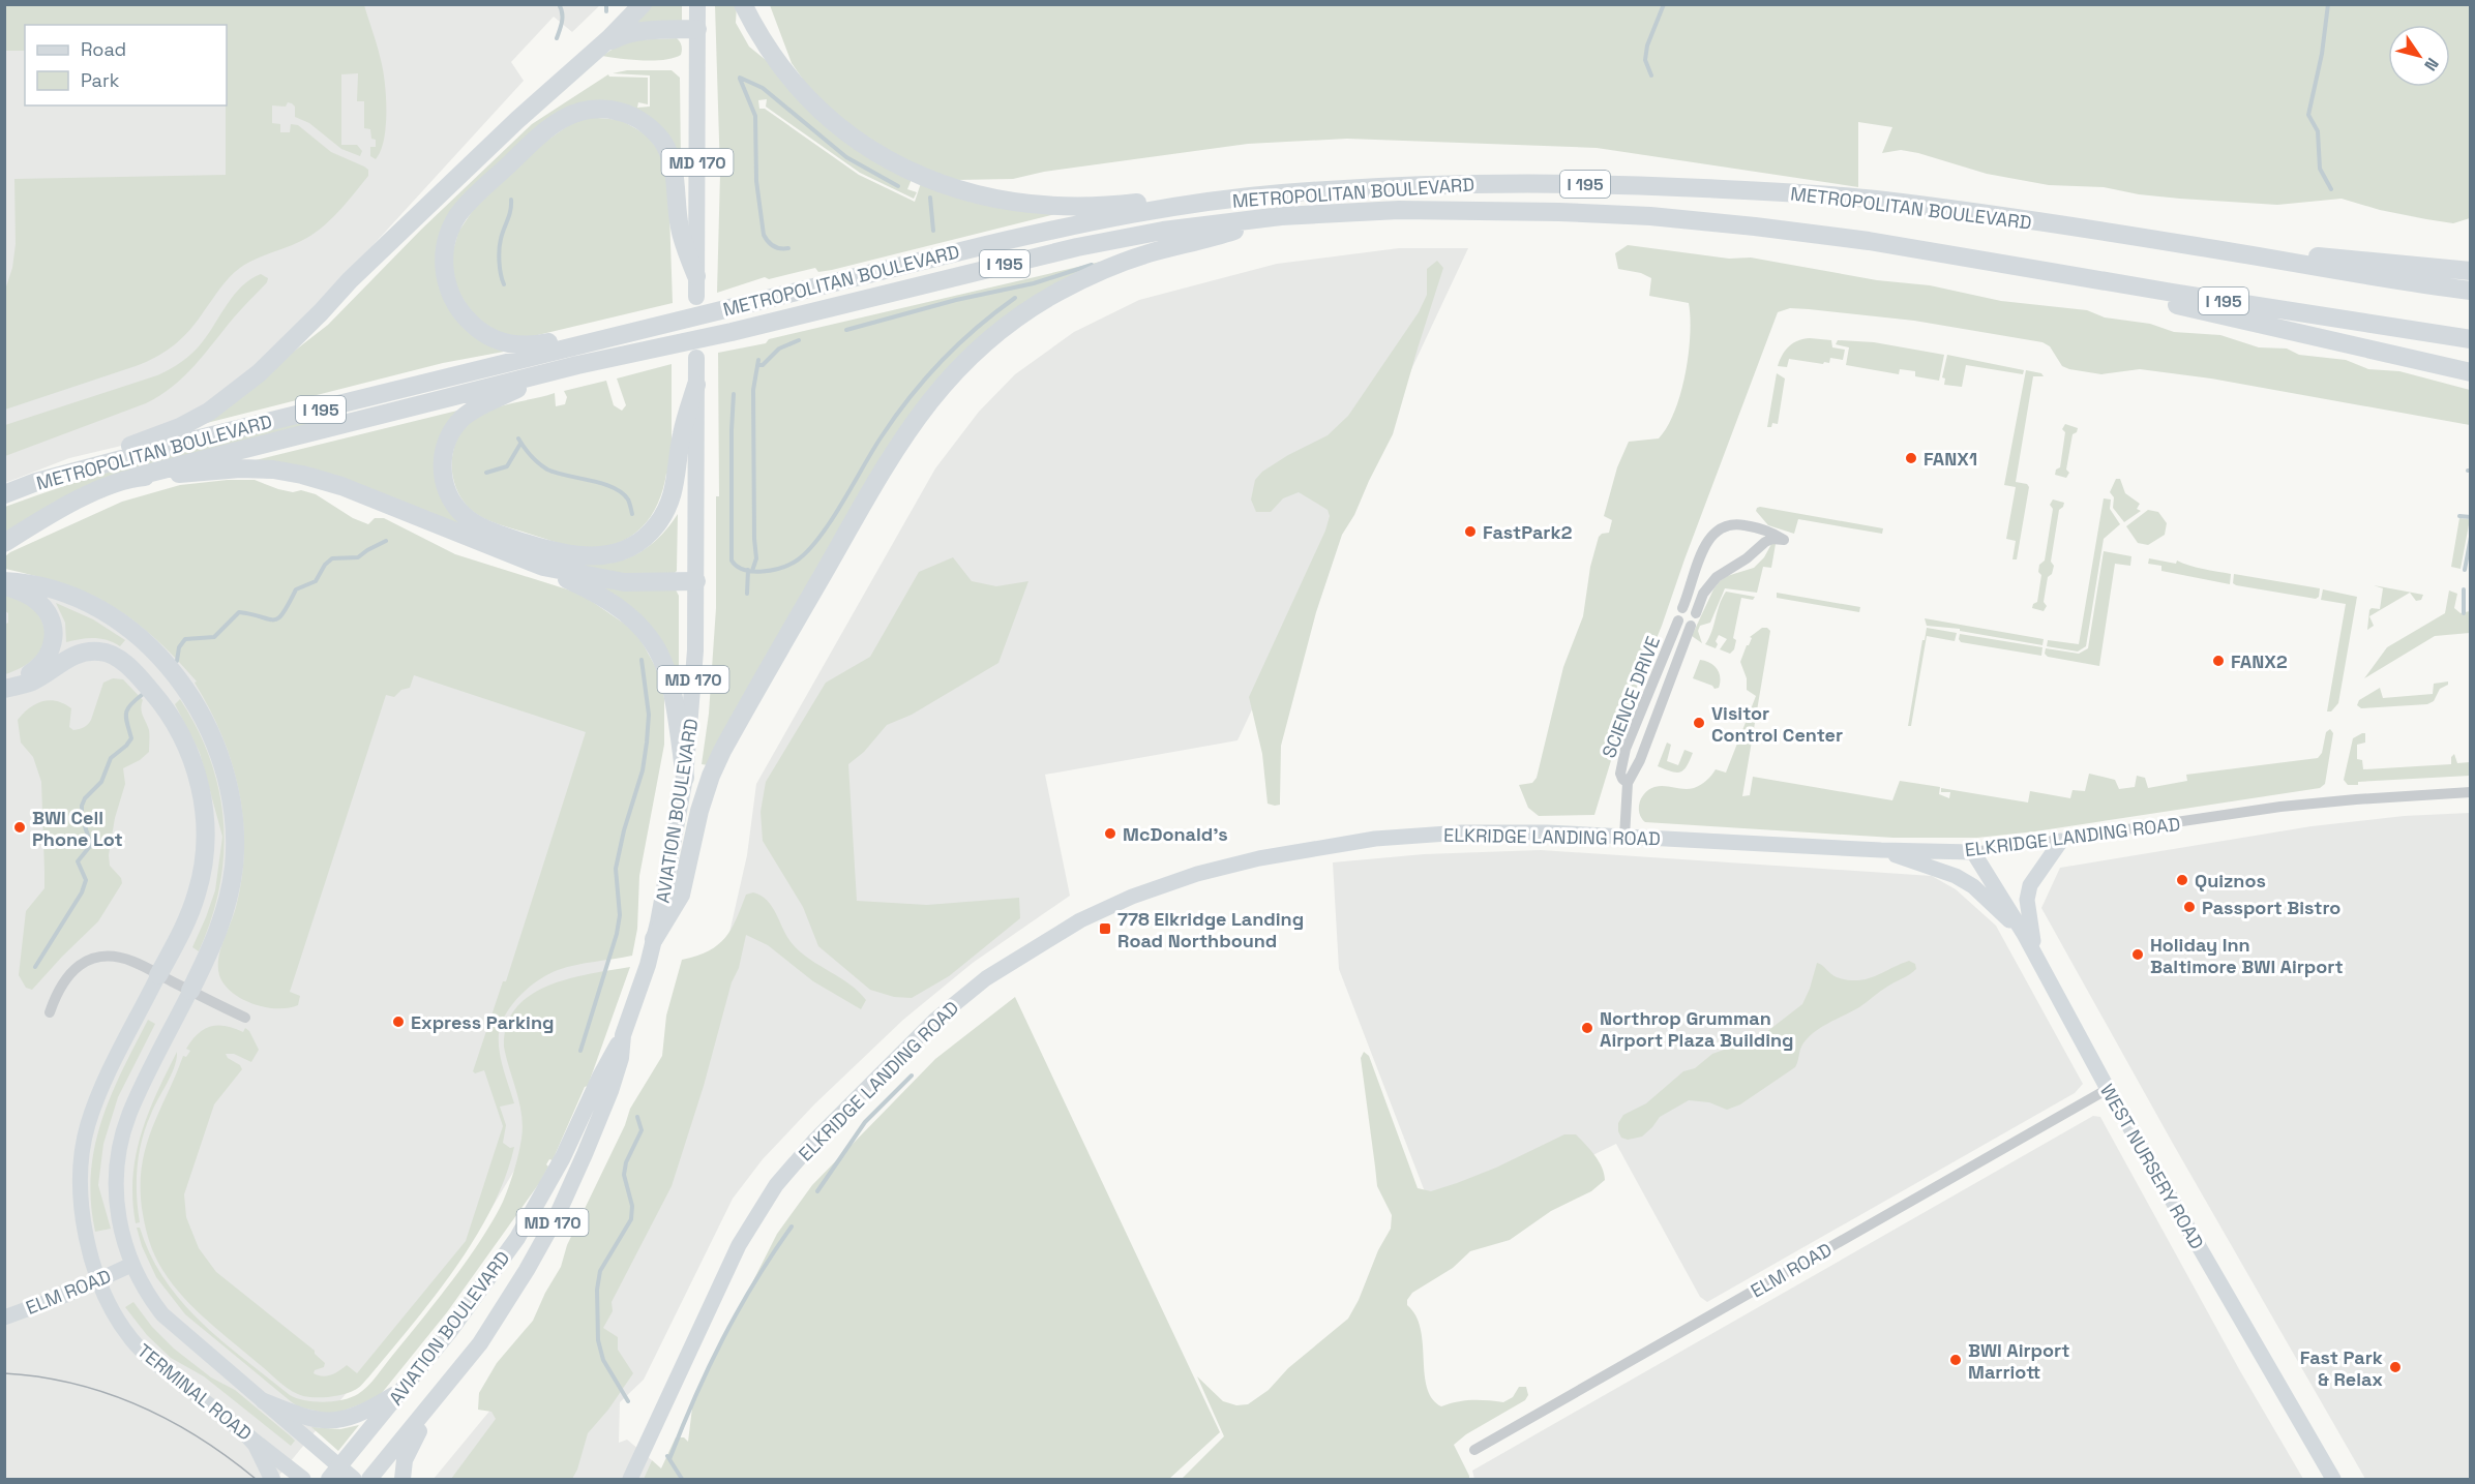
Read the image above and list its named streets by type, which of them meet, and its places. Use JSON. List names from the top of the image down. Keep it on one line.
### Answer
{"streets":{"highway":["I 195","METROPOLITAN BOULEVARD"],"main road":["MD 170","AVIATION BOULEVARD","ELKRIDGE LANDING ROAD","WEST NURSERY ROAD","ELM ROAD","TERMINAL ROAD"],"street":["SCIENCE DRIVE"]},"crossings":[["I 195","METROPOLITAN BOULEVARD"],["SCIENCE DRIVE","ELKRIDGE LANDING ROAD"],["AVIATION BOULEVARD","TERMINAL ROAD"],["ELKRIDGE LANDING ROAD","WEST NURSERY ROAD"],["WEST NURSERY ROAD","ELM ROAD"],["ELM ROAD","TERMINAL ROAD"]],"places":{"other":["FANX1","FastPark2","FANX2","Visitor Control Center","BWI Cell Phone Lot","McDonald's","Quiznos","Passport Bistro","Holiday Inn Baltimore BWI Airport","Express Parking","Northrop Grumman Airport Plaza Building","BWI Airport Marriott","Fast Park & Relax"],"transit":["778 Elkridge Landing Road Northbound"]},"legend":["Road","Park"],"north":"bottom right"}
